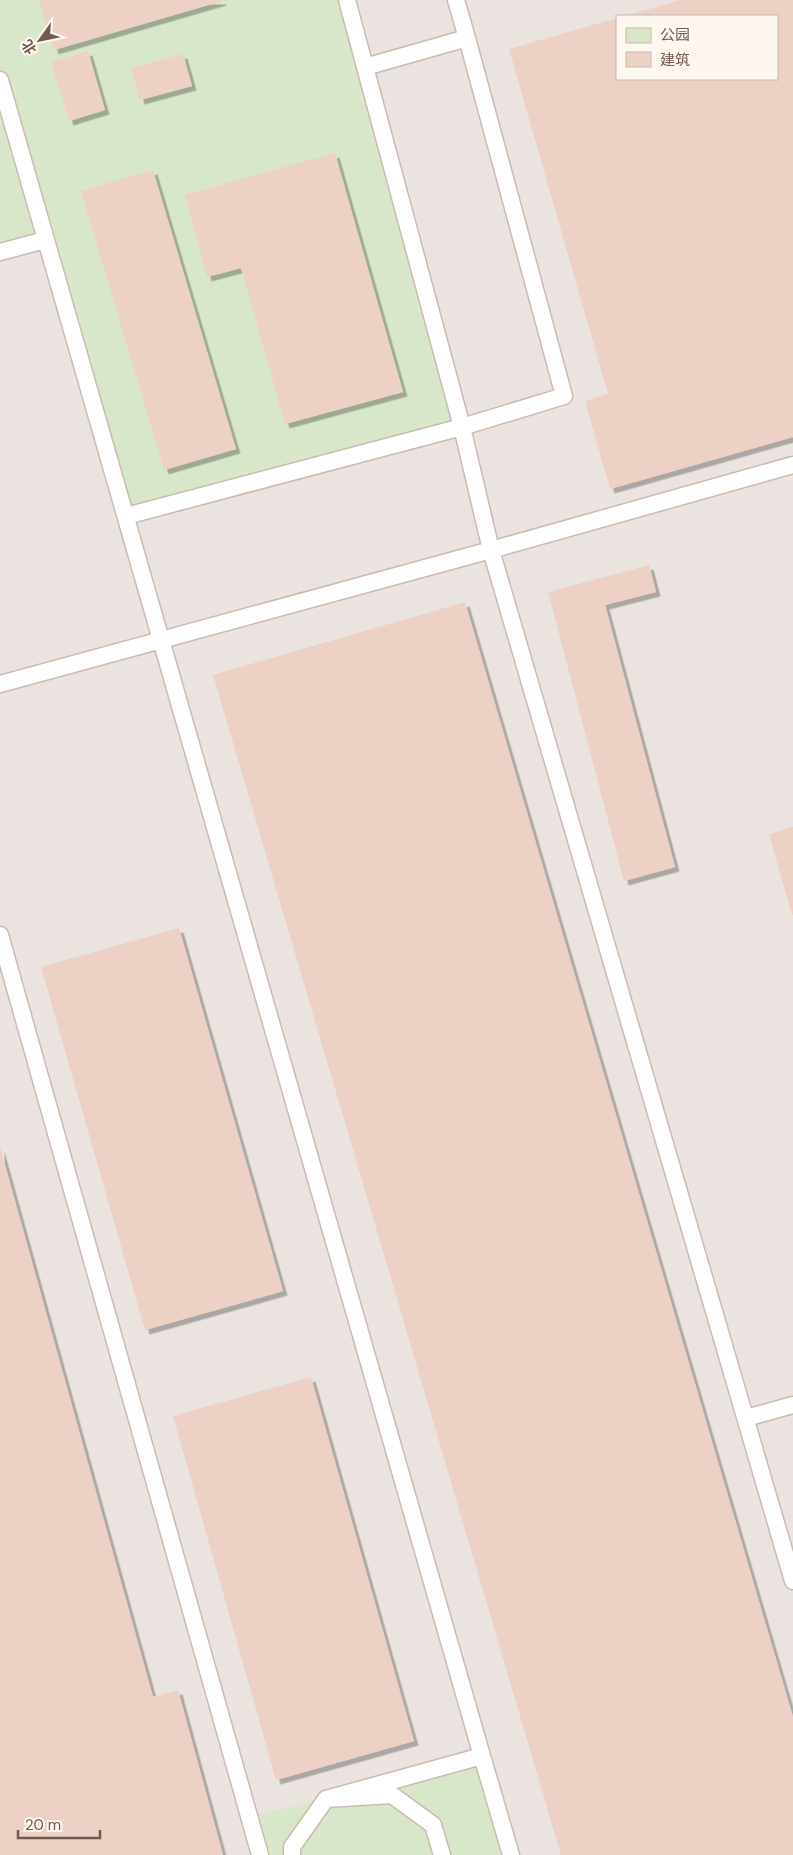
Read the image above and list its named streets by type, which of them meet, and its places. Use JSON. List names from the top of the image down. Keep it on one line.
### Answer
{"legend":["公园","建筑"],"scale_bar":"20 m","north":"bottom left"}
